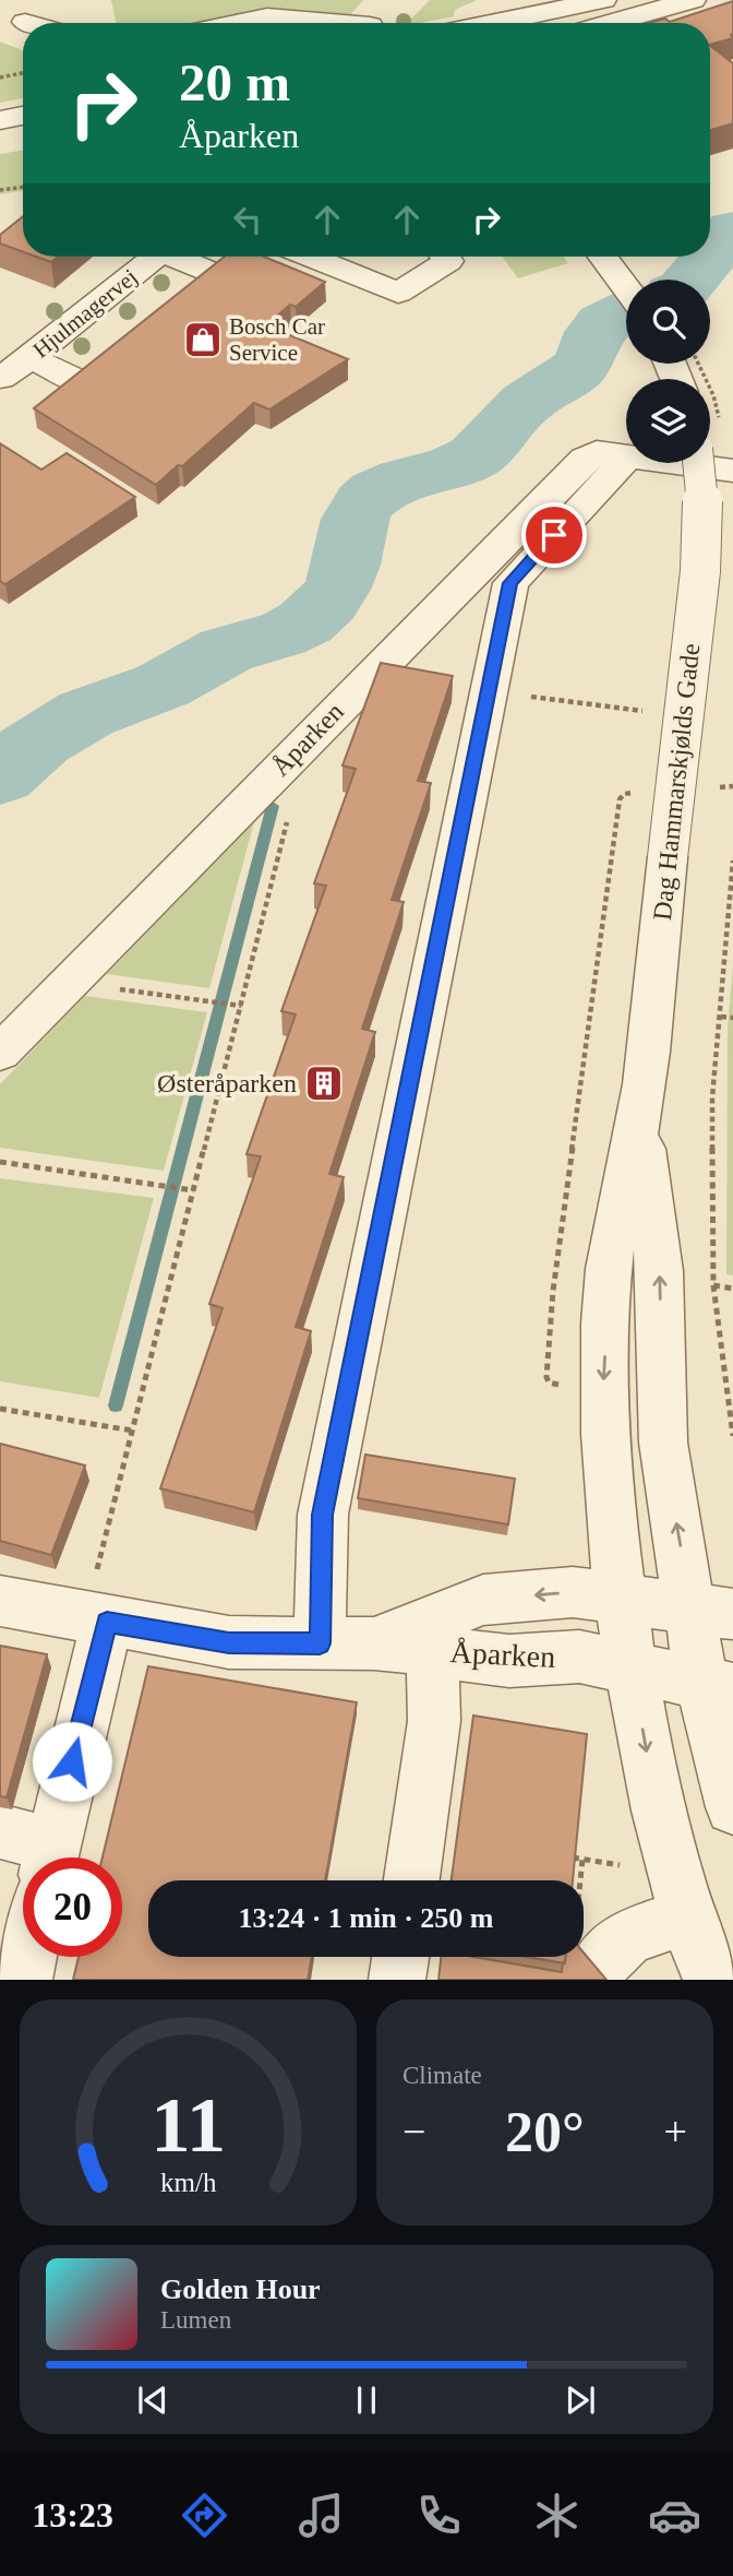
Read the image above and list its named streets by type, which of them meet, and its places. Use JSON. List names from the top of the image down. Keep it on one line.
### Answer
{"streets":{"street":["Hjulmagervej","Åparken","Dag Hammarskjølds Gade"]},"crossings":[["Åparken","Dag Hammarskjølds Gade"]],"places":{"shop":["Bosch Car Service"],"building":["Østeråparken"]},"page":{"turn":["20 m","Åparken"],"limit":"20","trip":"13:24 · 1 min · 250 m","tile":"Climate","heat":["−","20°","+"],"song":["Golden Hour","Lumen"],"tabs":"13:23","gauge":["11","km/h"]}}
